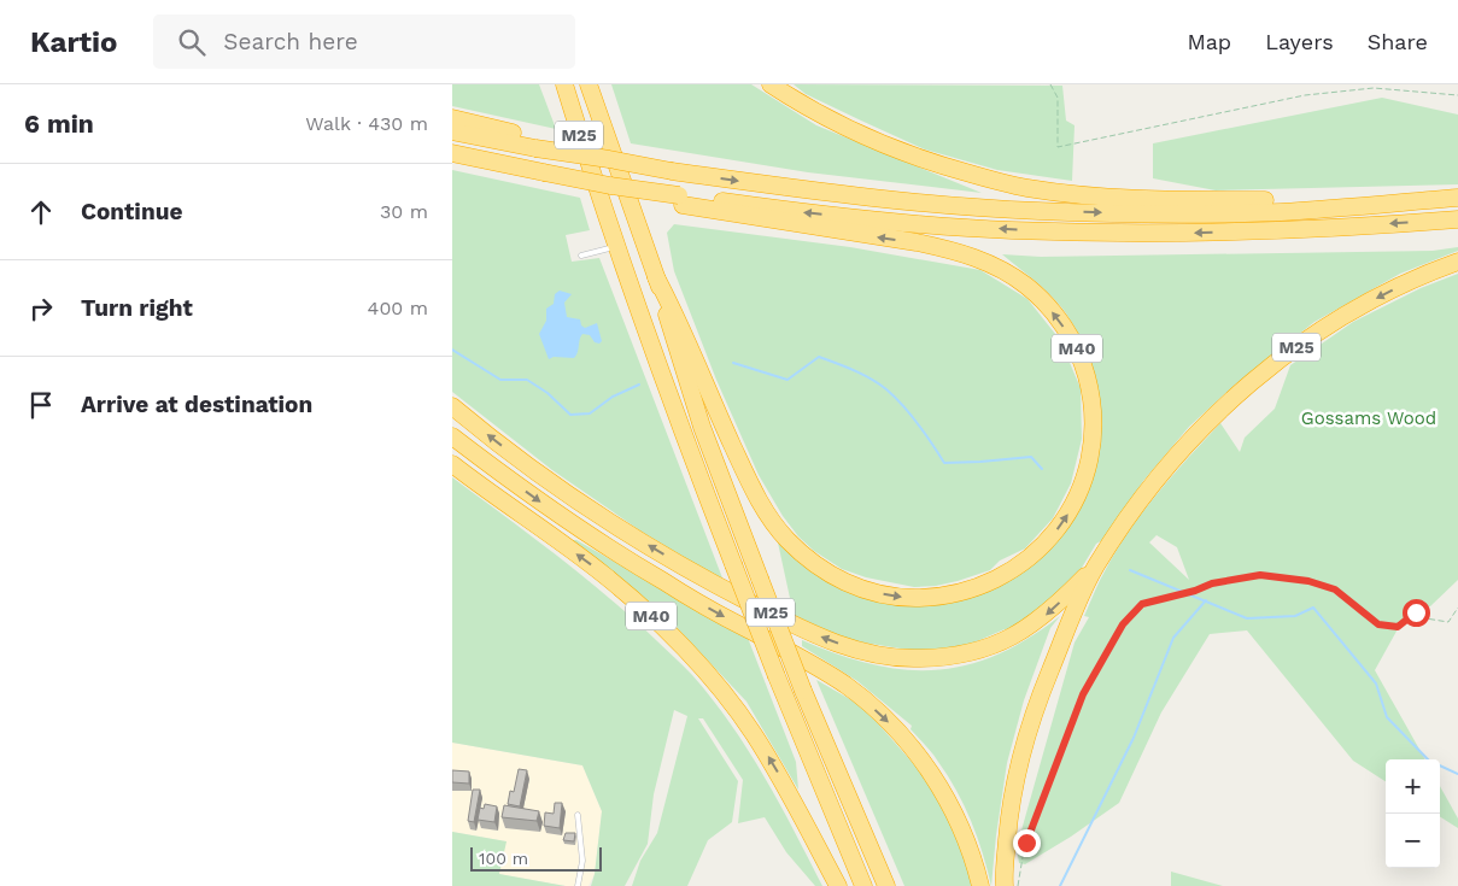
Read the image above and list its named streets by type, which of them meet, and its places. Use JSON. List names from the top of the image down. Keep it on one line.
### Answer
{"streets":{"highway":["M25","M40"]},"crossings":[["M25","M40"]],"parks":["Gossams Wood"],"scale_bar":"100 m","page":{"header":"Kartio","search":"Search here","nav":["Map","Layers","Share"],"heading":["6 min","Walk · 430 m"],"list":[["Continue","30 m"],["Turn right","400 m"],"Arrive at destination"],"map_buttons":["+","−"],"scale":"100 m"}}
